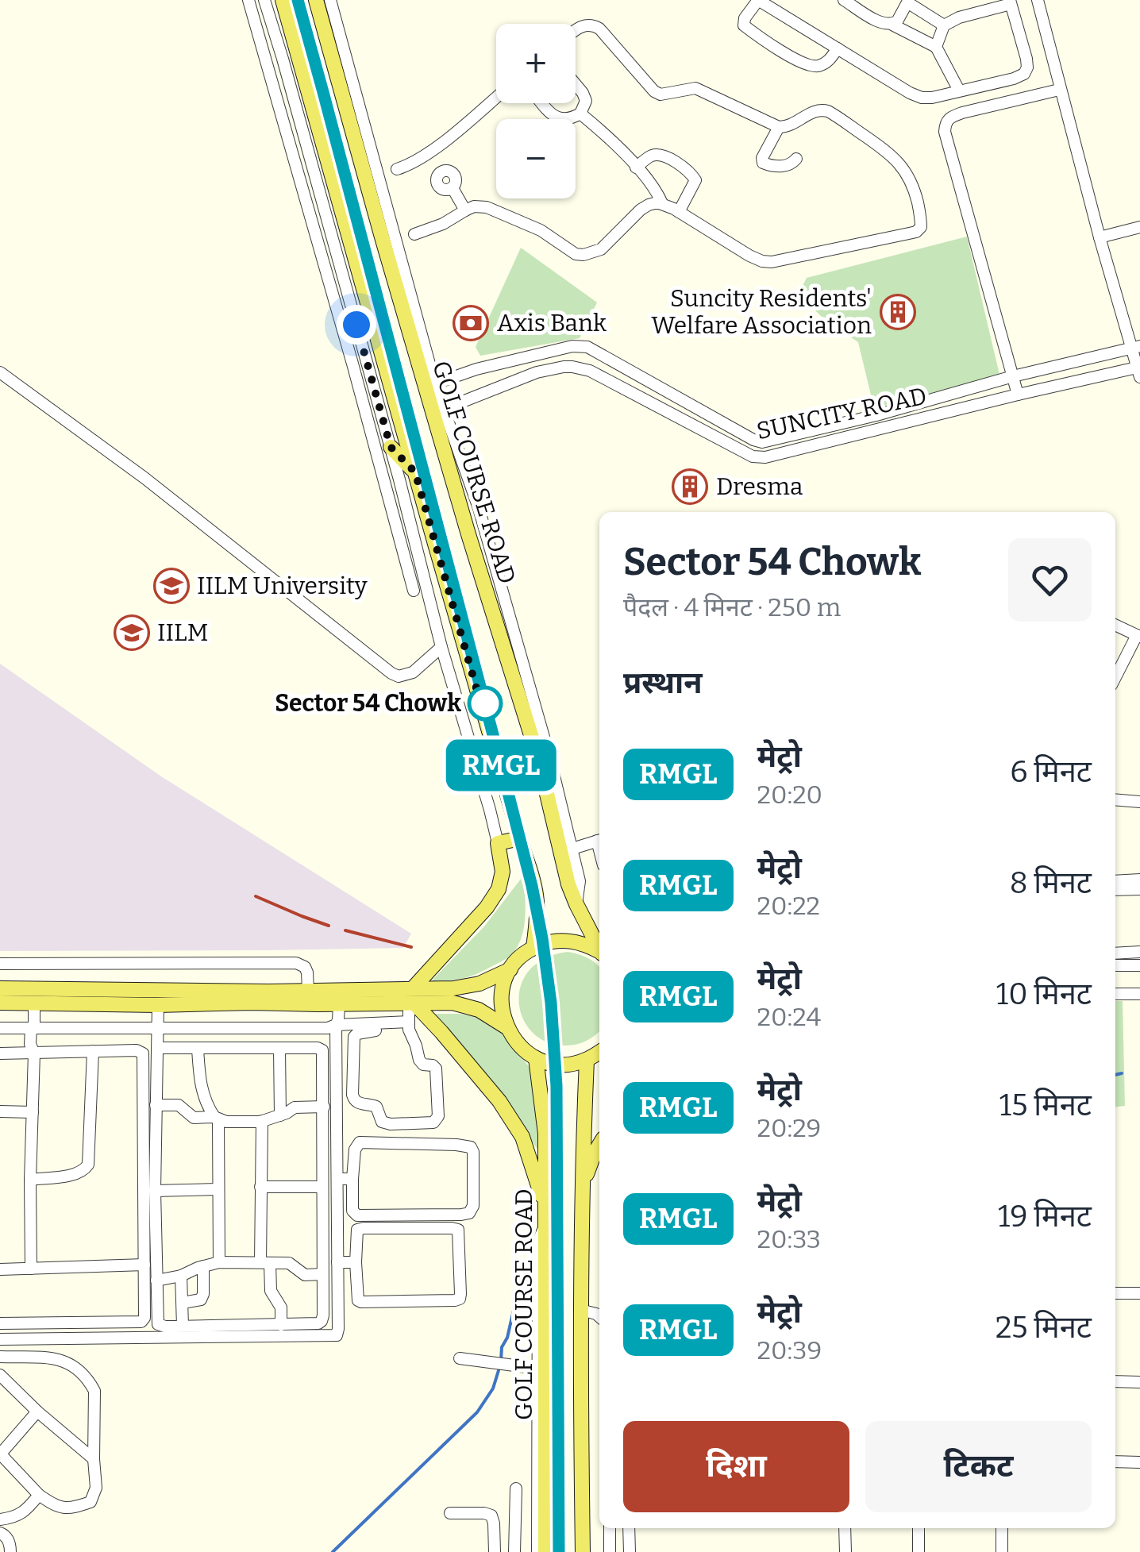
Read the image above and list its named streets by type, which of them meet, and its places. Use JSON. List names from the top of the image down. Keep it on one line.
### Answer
{"streets":{"main road":["GOLF COURSE ROAD"],"street":["SUNCITY ROAD"]},"crossings":[["SUNCITY ROAD","GOLF COURSE ROAD"]],"places":{"building":["Suncity Residents' Welfare Association","Dresma"],"bank":["Axis Bank"],"school or university":["IILM University","IILM"],"other":["Sector 54 Chowk"]},"lines":["metro line RMGL"],"page":{"on_map":"RMGL","map_buttons":["+","−"],"heading":[["Sector 54 Chowk","पैदल · 4 मिनट · 250 m"],"प्रस्थान"],"list":[{"mark":"RMGL","name":"मेट्रो","note":"20:20","value":"6 मिनट"},{"mark":"RMGL","name":"मेट्रो","note":"20:22","value":"8 मिनट"},{"mark":"RMGL","name":"मेट्रो","note":"20:24","value":"10 मिनट"},{"mark":"RMGL","name":"मेट्रो","note":"20:29","value":"15 मिनट"},{"mark":"RMGL","name":"मेट्रो","note":"20:33","value":"19 मिनट"},{"mark":"RMGL","name":"मेट्रो","note":"20:39","value":"25 मिनट"}],"buttons":["दिशा","टिकट"]}}
